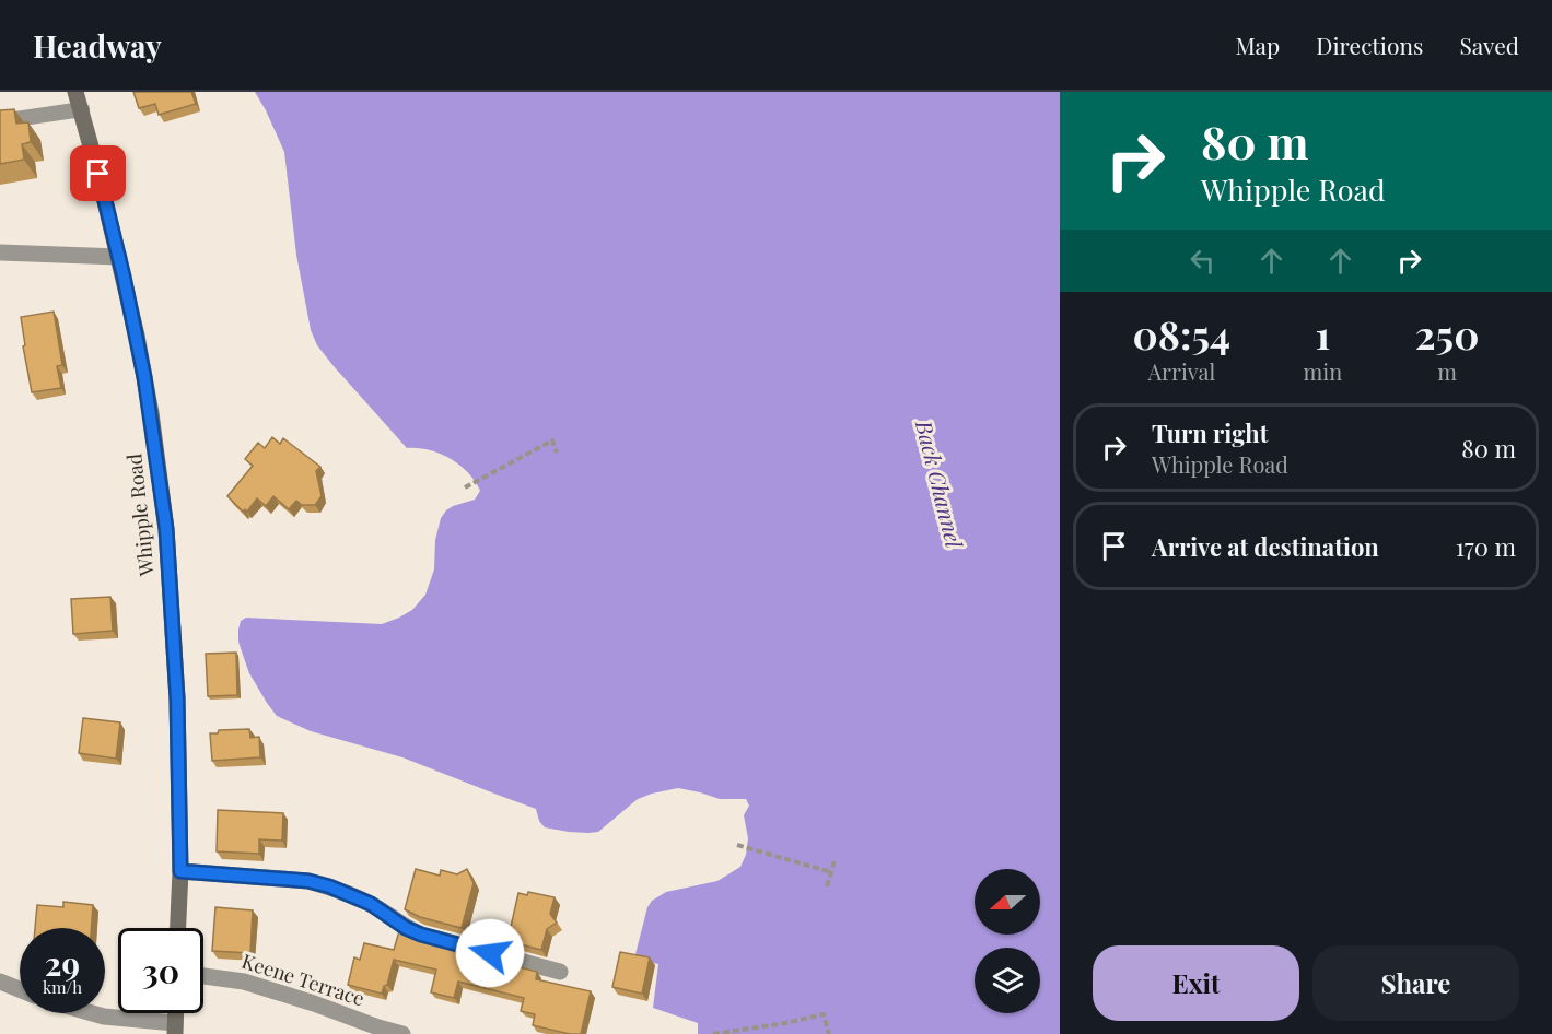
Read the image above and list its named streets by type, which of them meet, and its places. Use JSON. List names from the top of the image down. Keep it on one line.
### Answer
{"streets":{"main road":["Whipple Road"],"street":["Keene Terrace"]},"water":["Back Channel"],"north":"left","page":{"header":"Headway","nav":["Map","Directions","Saved"],"turn":["80 m","Whipple Road"],"eta":["08:54","Arrival","1","min","250","m"],"list":[{"name":"Turn right","note":"Whipple Road","value":"80 m"},{"name":"Arrive at destination","value":"170 m"}],"speed":"29 km/h","limit":"30","buttons":["Exit","Share"]}}
